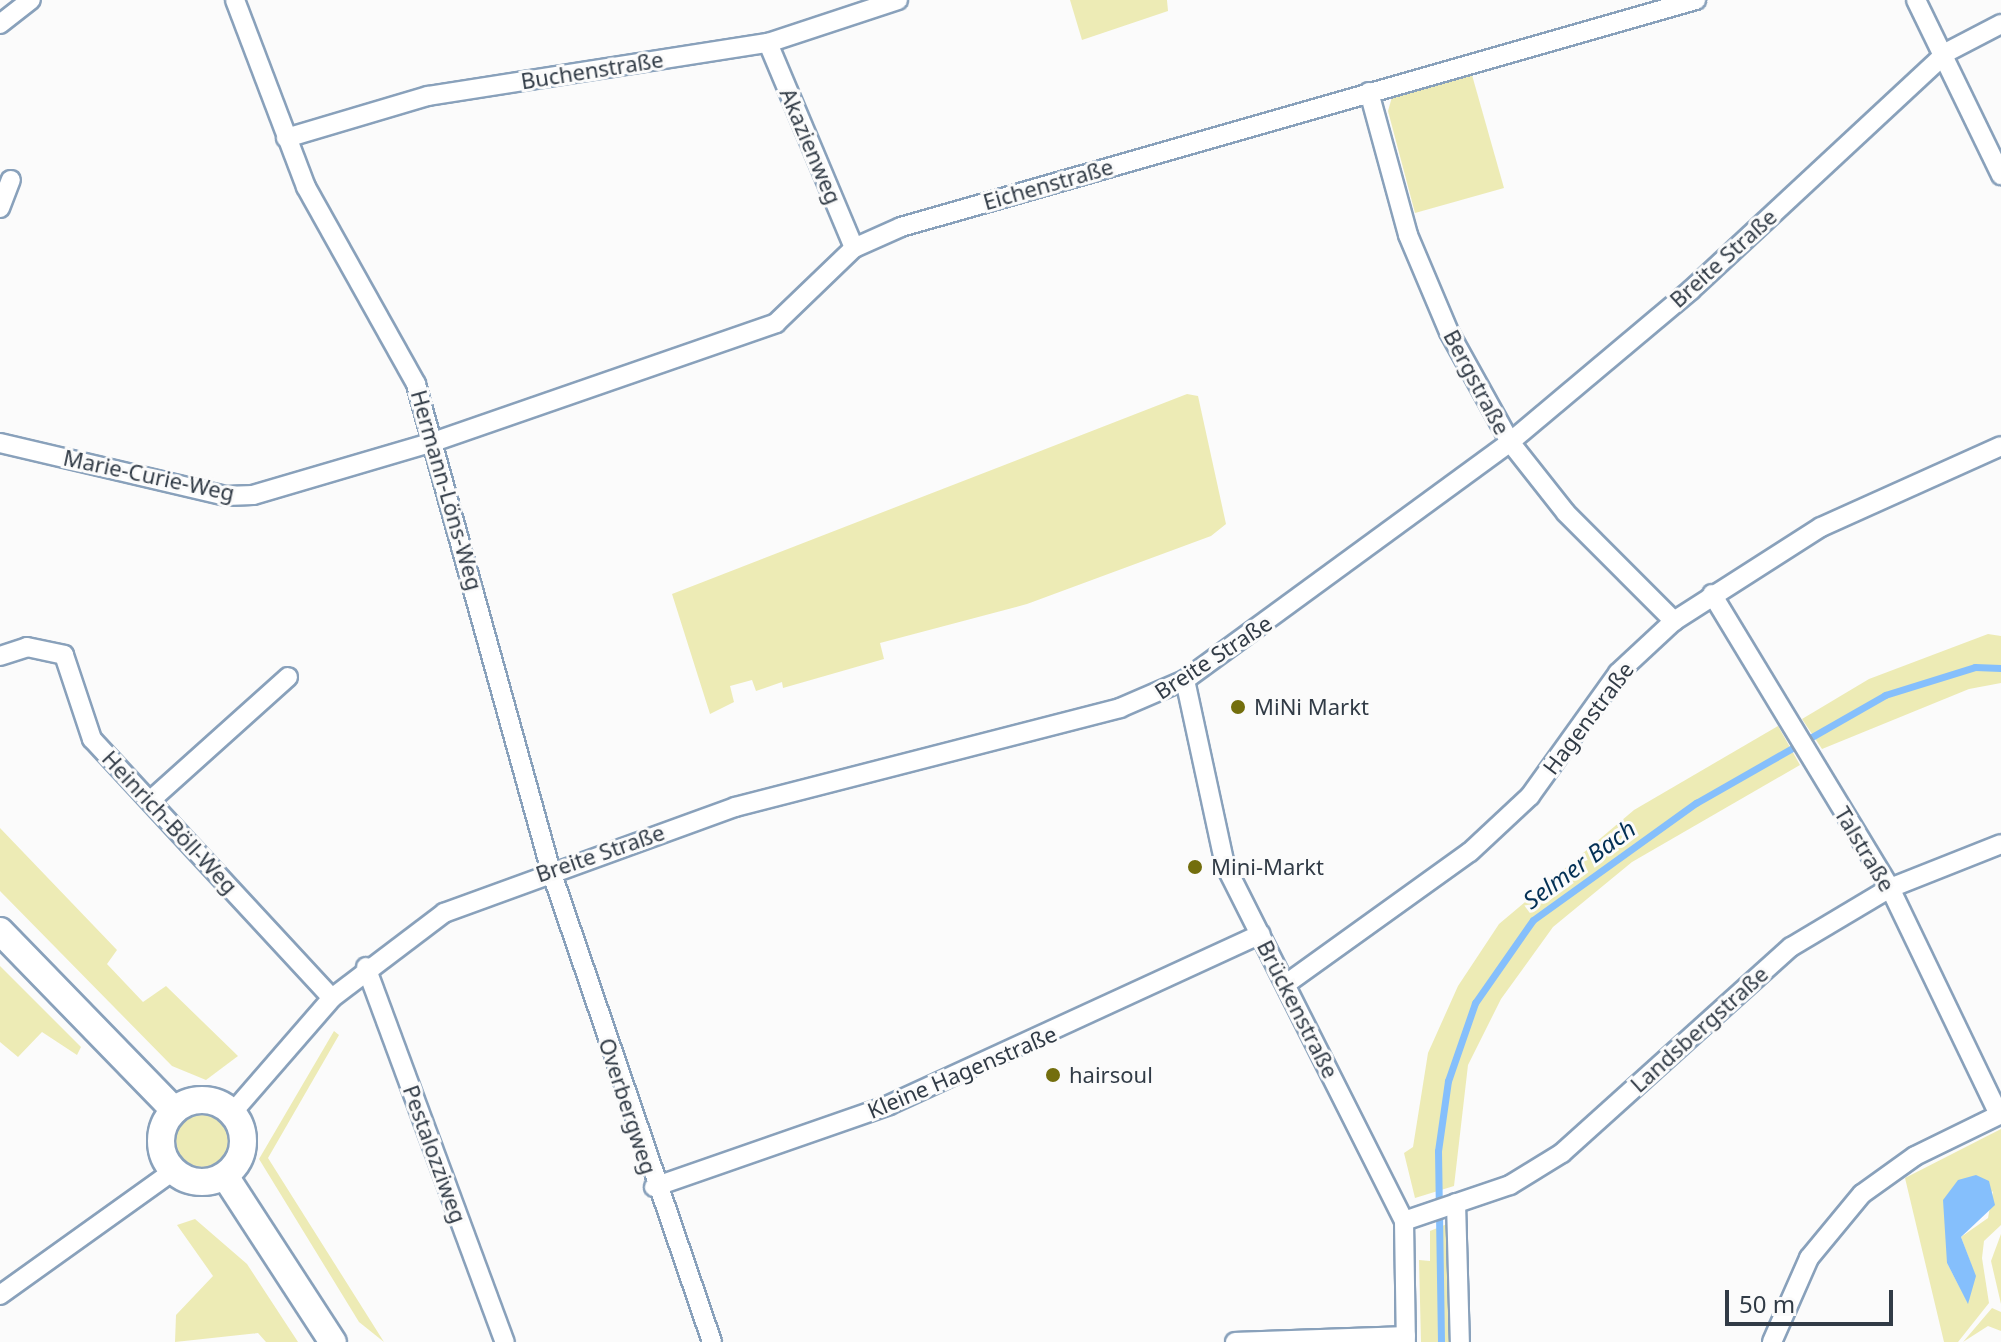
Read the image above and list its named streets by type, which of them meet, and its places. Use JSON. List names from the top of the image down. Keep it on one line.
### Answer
{"streets":{"street":["Buchenstraße","Akazienweg","Eichenstraße","Breite Straße","Bergstraße","Marie-Curie-Weg","Hermann-Löns-Weg","Hagenstraße","Heinrich-Böll-Weg","Talstraße","Brückenstraße","Landsbergstraße","Kleine Hagenstraße","Overbergweg","Pestalozziweg"]},"crossings":[["Buchenstraße","Akazienweg"],["Buchenstraße","Hermann-Löns-Weg"],["Akazienweg","Eichenstraße"],["Eichenstraße","Bergstraße"],["Eichenstraße","Marie-Curie-Weg"],["Eichenstraße","Hermann-Löns-Weg"],["Breite Straße","Bergstraße"],["Breite Straße","Hermann-Löns-Weg"],["Breite Straße","Heinrich-Böll-Weg"],["Breite Straße","Brückenstraße"],["Breite Straße","Overbergweg"],["Breite Straße","Pestalozziweg"],["Bergstraße","Hagenstraße"],["Marie-Curie-Weg","Hermann-Löns-Weg"],["Hermann-Löns-Weg","Overbergweg"],["Hagenstraße","Talstraße"],["Hagenstraße","Brückenstraße"],["Talstraße","Landsbergstraße"],["Brückenstraße","Landsbergstraße"],["Brückenstraße","Kleine Hagenstraße"],["Kleine Hagenstraße","Overbergweg"]],"water":["Selmer Bach"],"places":["MiNi Markt","Mini-Markt","hairsoul"],"scale_bar":"50 m"}
